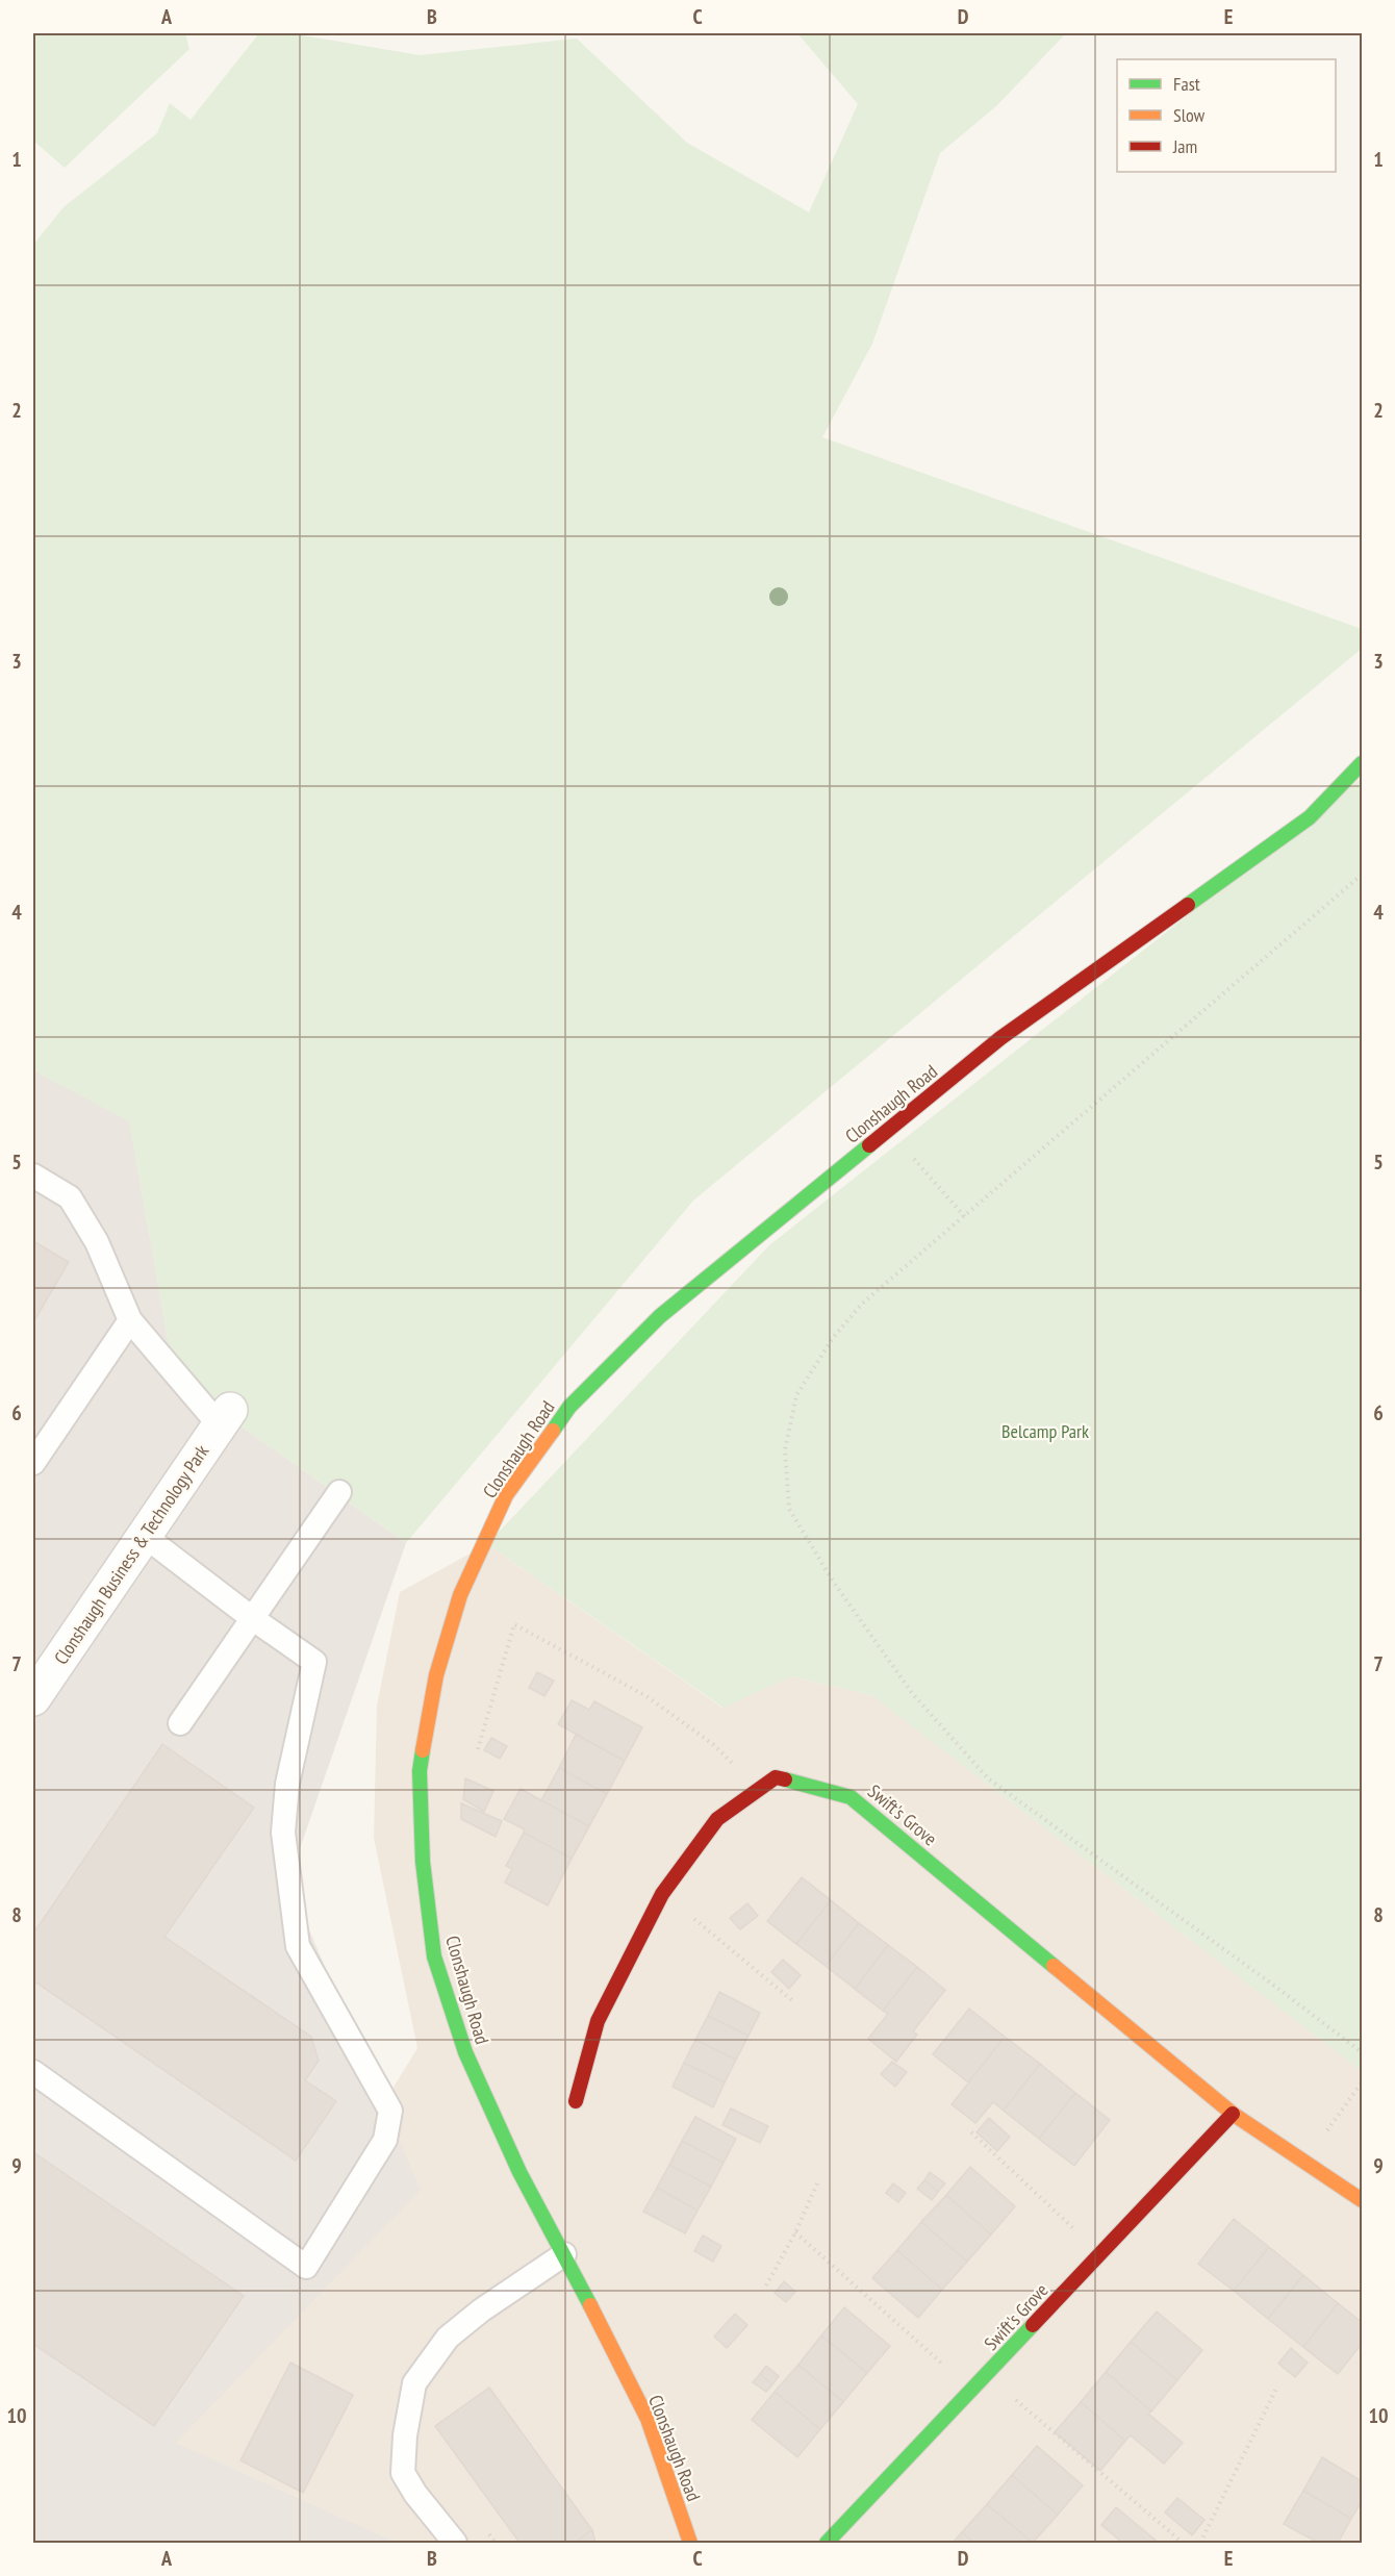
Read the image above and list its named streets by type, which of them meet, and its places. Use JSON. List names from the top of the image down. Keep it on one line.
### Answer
{"streets":{"street":["Clonshaugh Road","Clonshaugh Business & Technology Park","Swift's Grove"]},"parks":["Belcamp Park"],"legend":["Fast","Slow","Jam"],"grid":{"columns":["A","B","C","D","E"],"rows":["1","2","3","4","5","6","7","8","9","10"]}}
